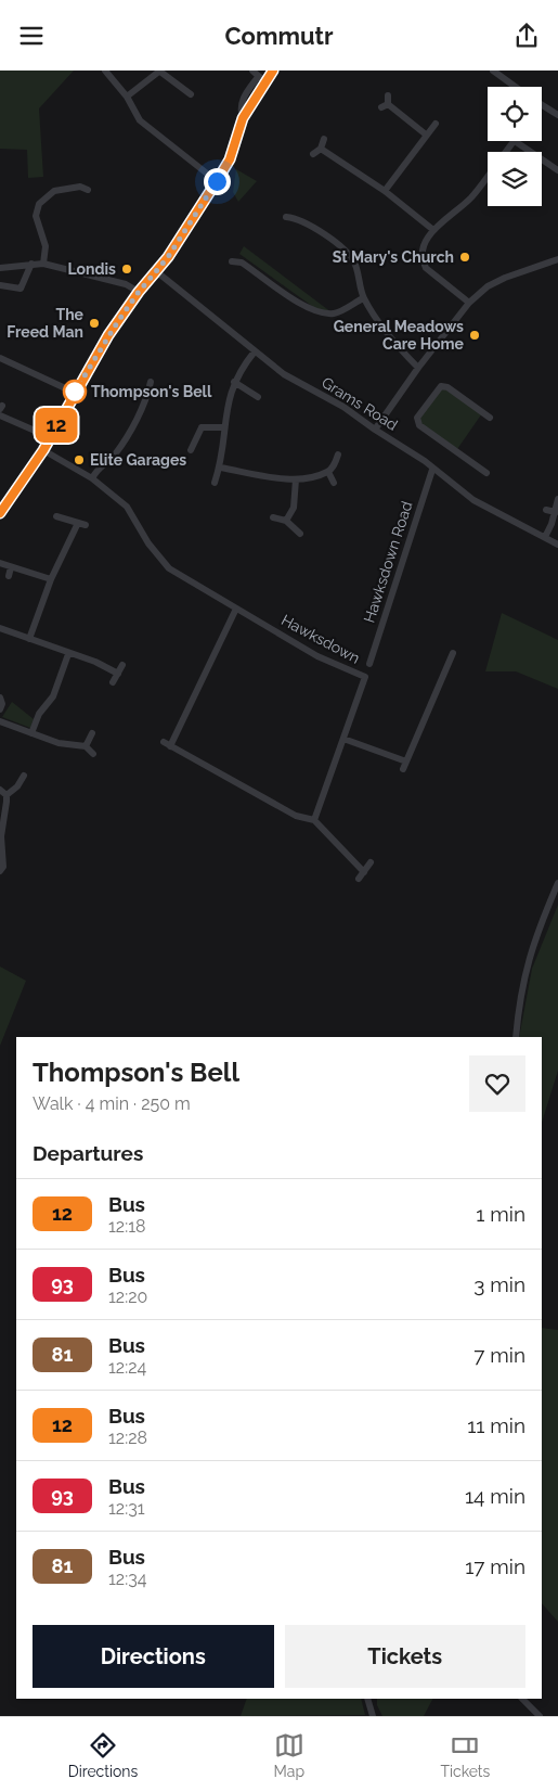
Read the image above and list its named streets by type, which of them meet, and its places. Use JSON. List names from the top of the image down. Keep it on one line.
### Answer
{"streets":{"street":["Grams Road","Hawksdown Road","Hawksdown"]},"crossings":[["Grams Road","Hawksdown Road"]],"places":["St Mary's Church","Londis","The Freed Man","General Meadows Care Home","Thompson's Bell","Elite Garages"],"lines":["bus line 12"],"page":{"header":"Commutr","on_map":"12","heading":[["Thompson's Bell","Walk · 4 min · 250 m"],"Departures"],"list":[{"mark":"12","name":"Bus","note":"12:18","value":"1 min"},{"mark":"93","name":"Bus","note":"12:20","value":"3 min"},{"mark":"81","name":"Bus","note":"12:24","value":"7 min"},{"mark":"12","name":"Bus","note":"12:28","value":"11 min"},{"mark":"93","name":"Bus","note":"12:31","value":"14 min"},{"mark":"81","name":"Bus","note":"12:34","value":"17 min"}],"buttons":["Directions","Tickets"],"tabs":["Directions","Map","Tickets"]}}
